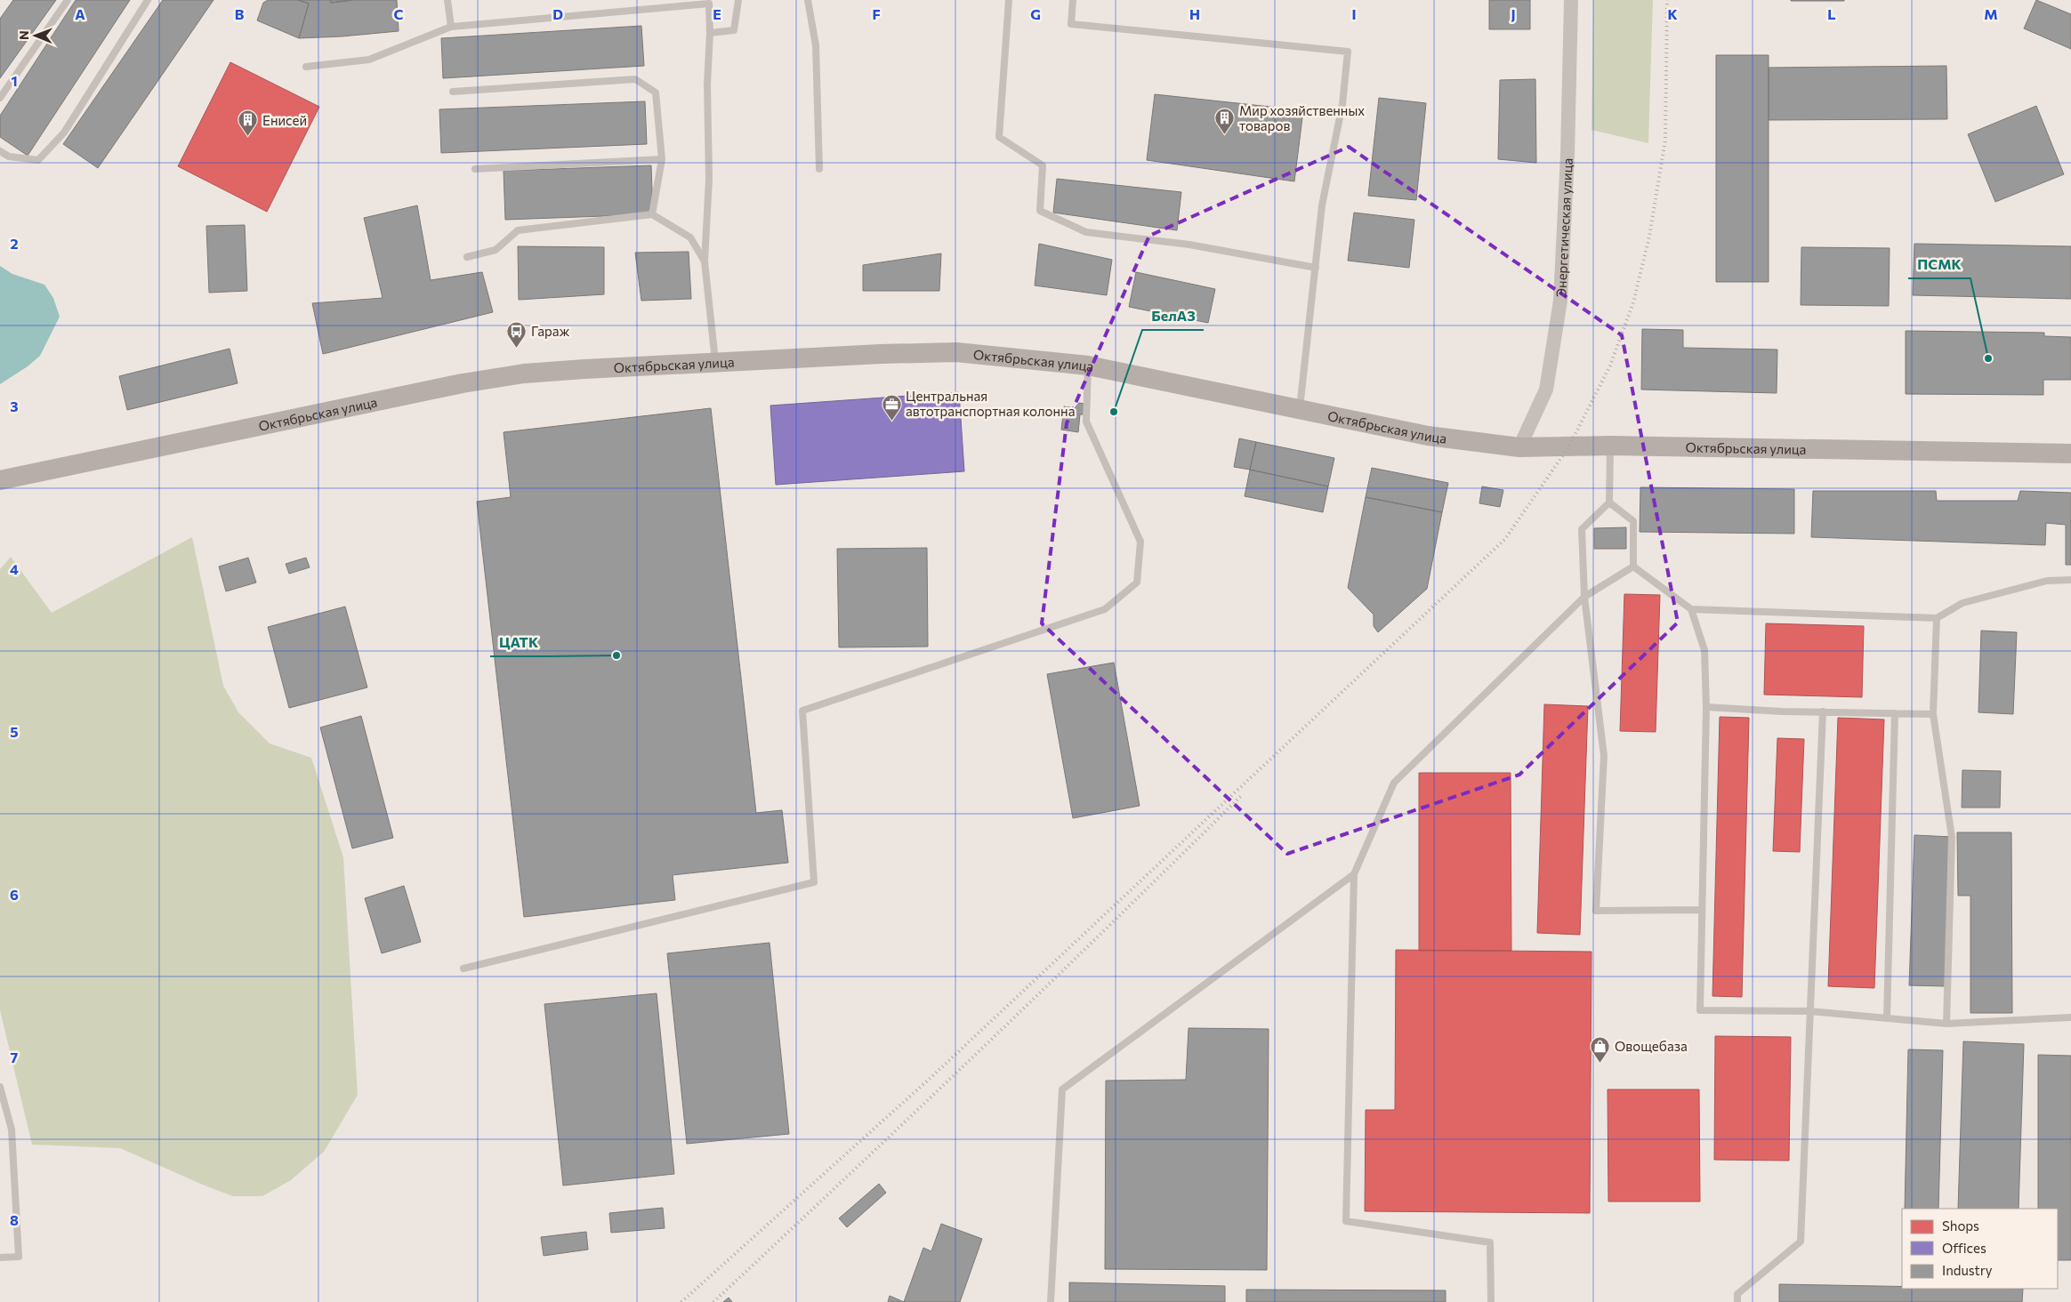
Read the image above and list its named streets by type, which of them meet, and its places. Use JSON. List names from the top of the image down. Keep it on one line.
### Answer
{"streets":{"street":["Энергетическая улица","Октябрьская улица"]},"crossings":[["Энергетическая улица","Октябрьская улица"]],"places":{"building":["Мир хозяйственных товаров","Енисей"],"bus stop":["Гараж"],"other":["ПСМК","БелАЗ","ЦАТК"],"office":["Центральная автотранспортная колонна"],"shop":["Овощебаза"]},"legend":["Shops","Offices","Industry"],"north":"left","grid":{"columns":["A","B","C","D","E","F","G","H","I","J","K","L","M"],"rows":["1","2","3","4","5","6","7","8"]}}
